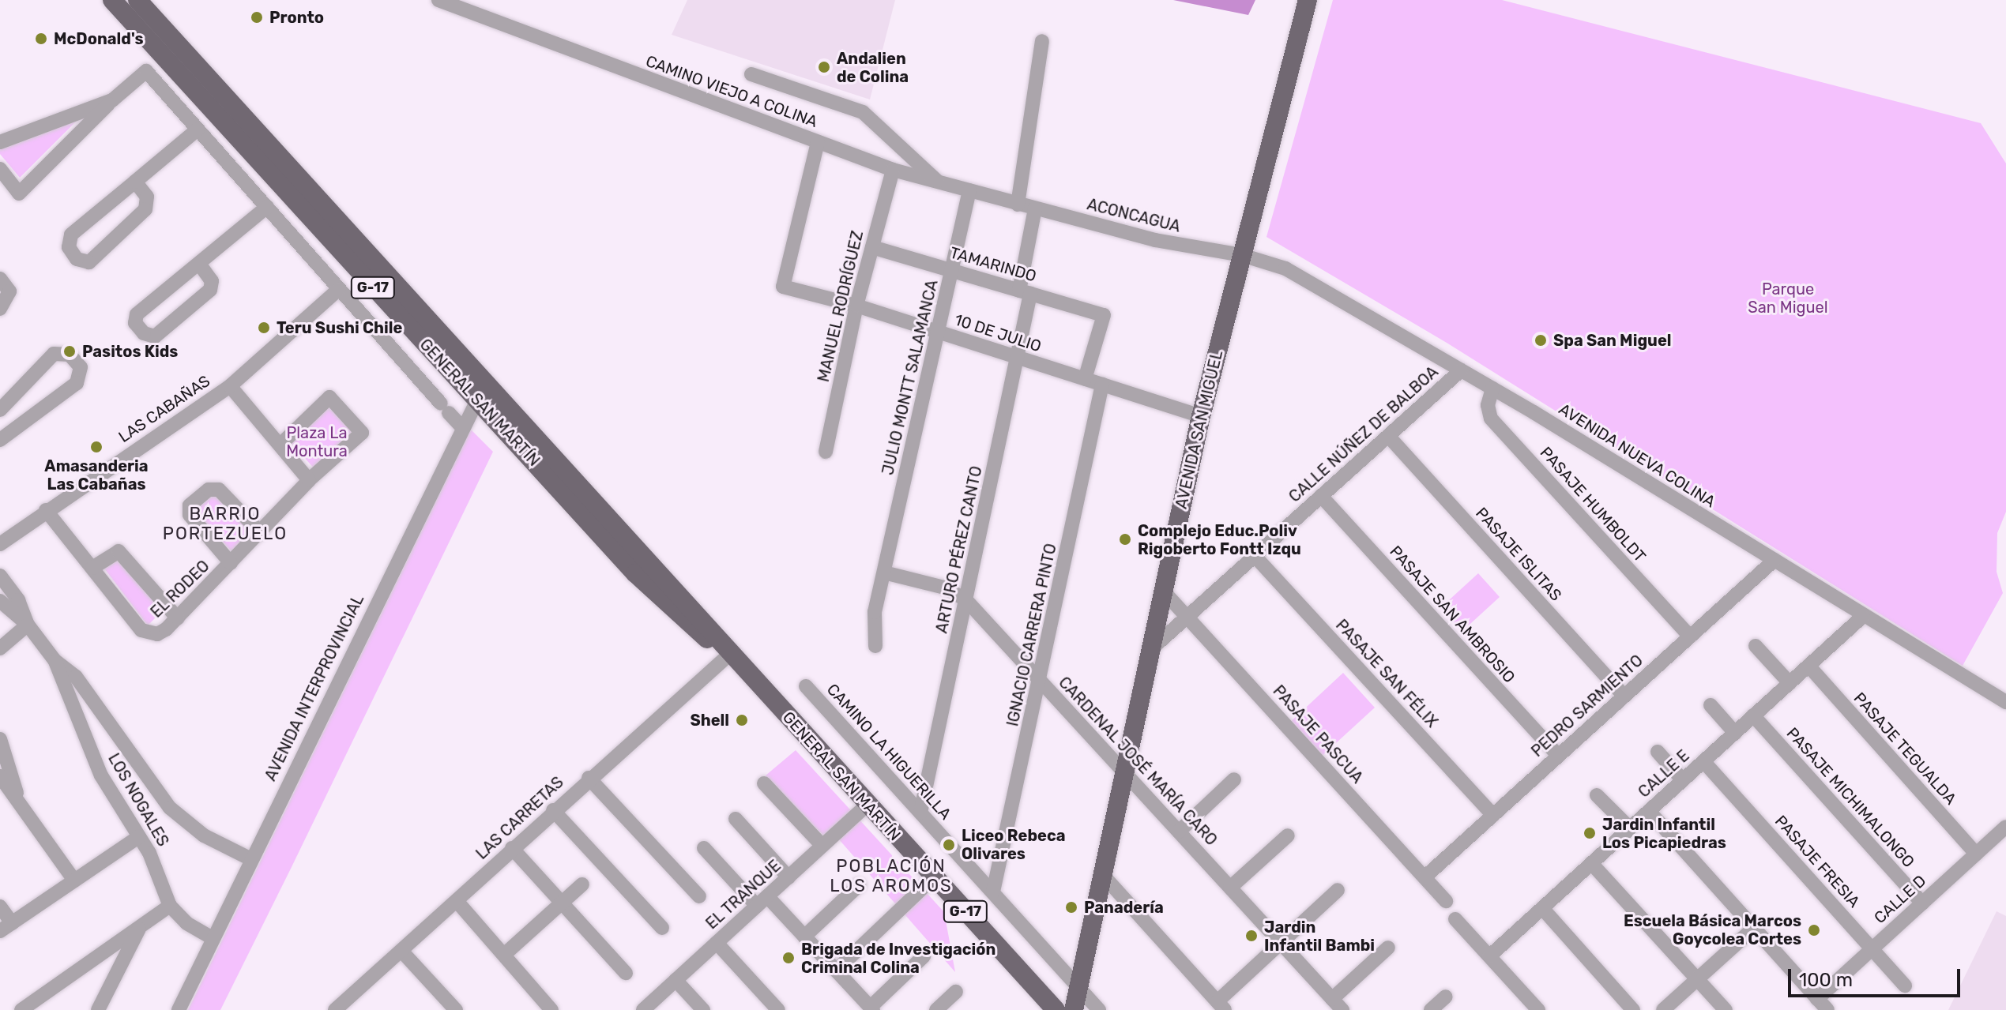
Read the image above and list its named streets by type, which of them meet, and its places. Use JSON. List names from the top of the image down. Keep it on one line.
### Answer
{"streets":{"main road":["G-17","GENERAL SAN MARTÍN","AVENIDA SAN MIGUEL"],"street":["CAMINO VIEJO A COLINA","ACONCAGUA","TAMARINDO","MANUEL RODRÍGUEZ","10 DE JULIO","JULIO MONTT SALAMANCA","LAS CABAÑAS","CALLE NÚÑEZ DE BALBOA","AVENIDA NUEVA COLINA","PASAJE HUMBOLDT","ARTURO PÉREZ CANTO","PASAJE ISLITAS","EL RODEO","PASAJE SAN AMBROSIO","IGNACIO CARRERA PINTO","PASAJE SAN FÉLIX","AVENIDA INTERPROVINCIAL","PEDRO SARMIENTO","PASAJE PASCUA","PASAJE TEGUALDA","CAMINO LA HIGUERILLA","CARDENAL JOSÉ MARÍA CARO","CALLE E","PASAJE MICHIMALONGO","LOS NOGALES","LAS CARRETAS","PASAJE FRESIA","EL TRANQUE","CALLE D"]},"crossings":[["CAMINO VIEJO A COLINA","ACONCAGUA"],["CAMINO VIEJO A COLINA","MANUEL RODRÍGUEZ"],["CAMINO VIEJO A COLINA","10 DE JULIO"],["CAMINO VIEJO A COLINA","JULIO MONTT SALAMANCA"],["ACONCAGUA","AVENIDA SAN MIGUEL"],["ACONCAGUA","AVENIDA NUEVA COLINA"],["ACONCAGUA","ARTURO PÉREZ CANTO"],["TAMARINDO","MANUEL RODRÍGUEZ"],["TAMARINDO","10 DE JULIO"],["TAMARINDO","JULIO MONTT SALAMANCA"],["TAMARINDO","ARTURO PÉREZ CANTO"],["MANUEL RODRÍGUEZ","10 DE JULIO"],["10 DE JULIO","JULIO MONTT SALAMANCA"],["10 DE JULIO","AVENIDA SAN MIGUEL"],["10 DE JULIO","ARTURO PÉREZ CANTO"],["10 DE JULIO","IGNACIO CARRERA PINTO"],["JULIO MONTT SALAMANCA","CARDENAL JOSÉ MARÍA CARO"],["GENERAL SAN MARTÍN","AVENIDA INTERPROVINCIAL"],["GENERAL SAN MARTÍN","LAS CARRETAS"],["GENERAL SAN MARTÍN","EL TRANQUE"],["LAS CABAÑAS","EL RODEO"],["AVENIDA SAN MIGUEL","CALLE NÚÑEZ DE BALBOA"],["AVENIDA SAN MIGUEL","AVENIDA NUEVA COLINA"],["AVENIDA SAN MIGUEL","PASAJE PASCUA"],["AVENIDA SAN MIGUEL","CAMINO LA HIGUERILLA"],["AVENIDA SAN MIGUEL","CARDENAL JOSÉ MARÍA CARO"],["CALLE NÚÑEZ DE BALBOA","AVENIDA NUEVA COLINA"],["CALLE NÚÑEZ DE BALBOA","PASAJE ISLITAS"],["CALLE NÚÑEZ DE BALBOA","PASAJE SAN AMBROSIO"],["CALLE NÚÑEZ DE BALBOA","PASAJE SAN FÉLIX"],["CALLE NÚÑEZ DE BALBOA","PASAJE PASCUA"],["AVENIDA NUEVA COLINA","PASAJE HUMBOLDT"],["AVENIDA NUEVA COLINA","PEDRO SARMIENTO"],["AVENIDA NUEVA COLINA","CALLE E"],["PASAJE HUMBOLDT","PEDRO SARMIENTO"],["ARTURO PÉREZ CANTO","CAMINO LA HIGUERILLA"],["ARTURO PÉREZ CANTO","CARDENAL JOSÉ MARÍA CARO"],["PASAJE ISLITAS","PEDRO SARMIENTO"],["PASAJE SAN AMBROSIO","PEDRO SARMIENTO"],["IGNACIO CARRERA PINTO","CAMINO LA HIGUERILLA"],["IGNACIO CARRERA PINTO","CARDENAL JOSÉ MARÍA CARO"],["PASAJE SAN FÉLIX","PEDRO SARMIENTO"],["AVENIDA INTERPROVINCIAL","LOS NOGALES"],["PEDRO SARMIENTO","PASAJE PASCUA"],["PASAJE TEGUALDA","CALLE E"],["PASAJE TEGUALDA","CALLE D"],["CALLE E","PASAJE MICHIMALONGO"],["CALLE E","PASAJE FRESIA"],["PASAJE MICHIMALONGO","CALLE D"],["PASAJE FRESIA","CALLE D"]],"districts":["BARRIO PORTEZUELO","POBLACIÓN LOS AROMOS"],"parks":["Parque San Miguel","Plaza La Montura"],"places":["Pronto","McDonald's","Andalien de Colina","Teru Sushi Chile","Spa San Miguel","Pasitos Kids","Amasanderia Las Cabañas","Complejo Educ.Poliv Rigoberto Fontt Izqu","Shell","Jardin Infantil Los Picapiedras","Liceo Rebeca Olivares","Panadería","Escuela Básica Marcos Goycolea Cortes","Jardin Infantil Bambi","Brigada de Investigación Criminal Colina"],"scale_bar":"100 m"}
